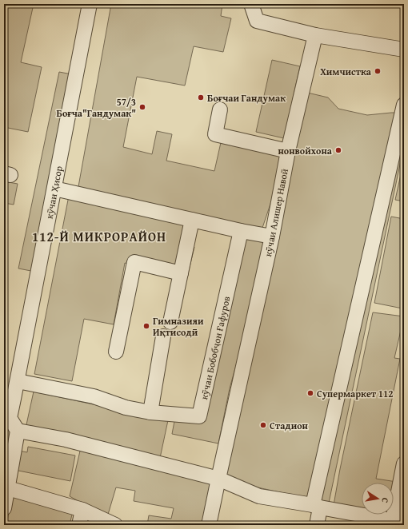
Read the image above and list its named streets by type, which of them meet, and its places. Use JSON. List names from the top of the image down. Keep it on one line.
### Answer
{"streets":{"lane":["кӯчаи Ҳисор","кӯчаи Алишер Навоӣ","кӯчаи Бобобҷон Ғафуров"]},"crossings":[["кӯчаи Ҳисор","кӯчаи Бобобҷон Ғафуров"]],"districts":["112-Й МИКРОРАЙОН"],"places":["Химчистка","Боғчаи Гандумак","57/3 Боғча\"Гандумак\"","нонвойхона","Гимназияи Иқтисодӣ","Супермаркет 112","Стадион"],"north":"right"}
